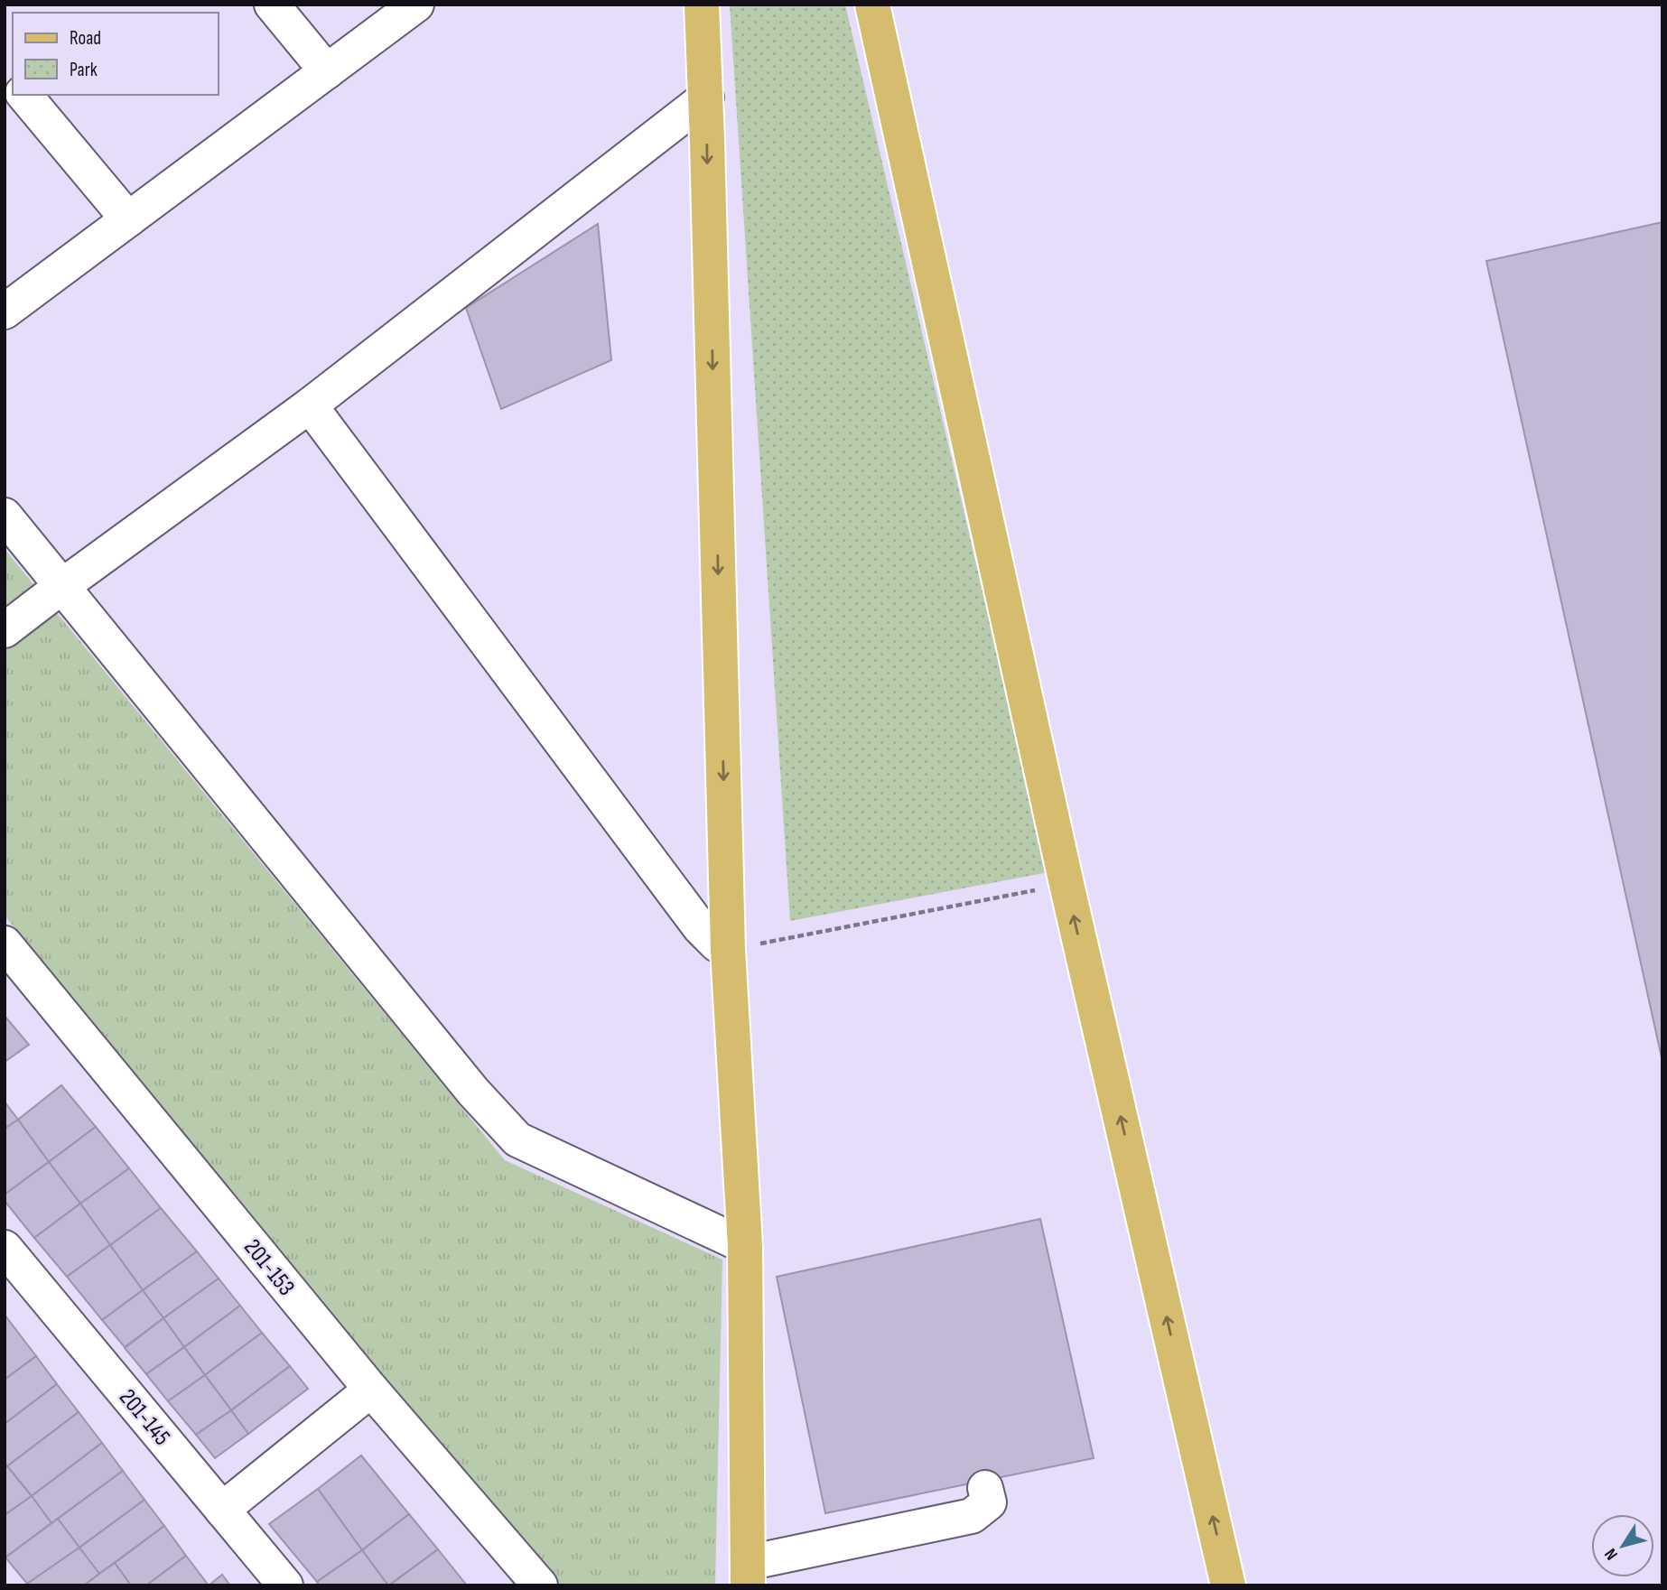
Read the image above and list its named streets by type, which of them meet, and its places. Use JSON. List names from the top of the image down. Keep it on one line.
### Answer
{"streets":{"street":["201-153","201-145"]},"legend":["Road","Park"],"north":"bottom left"}
